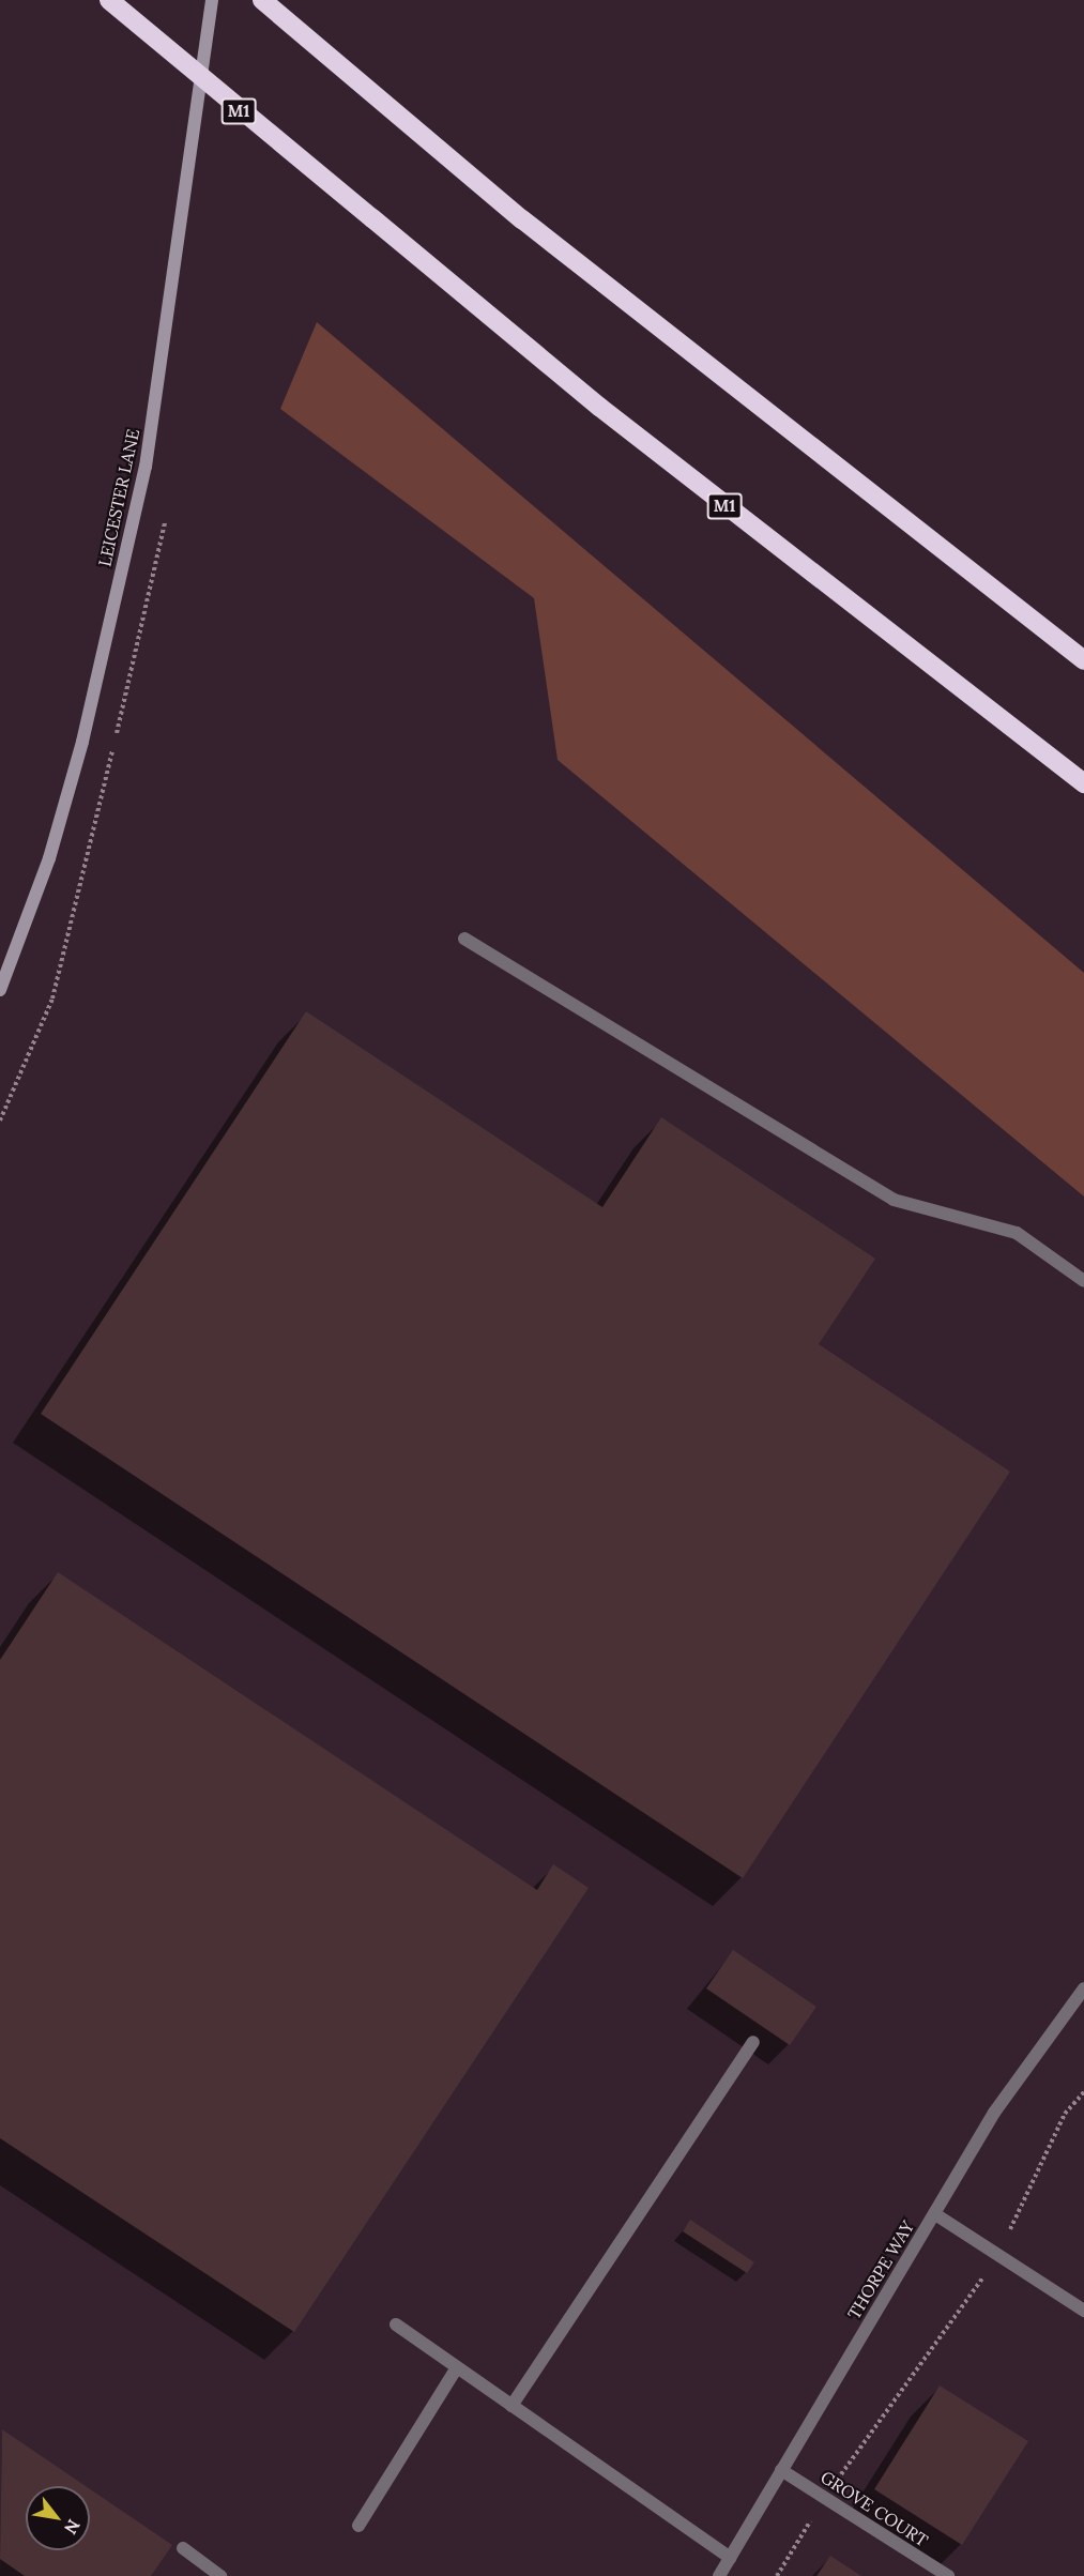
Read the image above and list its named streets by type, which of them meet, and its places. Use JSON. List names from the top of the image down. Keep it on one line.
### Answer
{"streets":{"highway":["M1"],"street":["LEICESTER LANE","THORPE WAY","GROVE COURT"]},"crossings":[["THORPE WAY","GROVE COURT"]],"north":"bottom right"}
